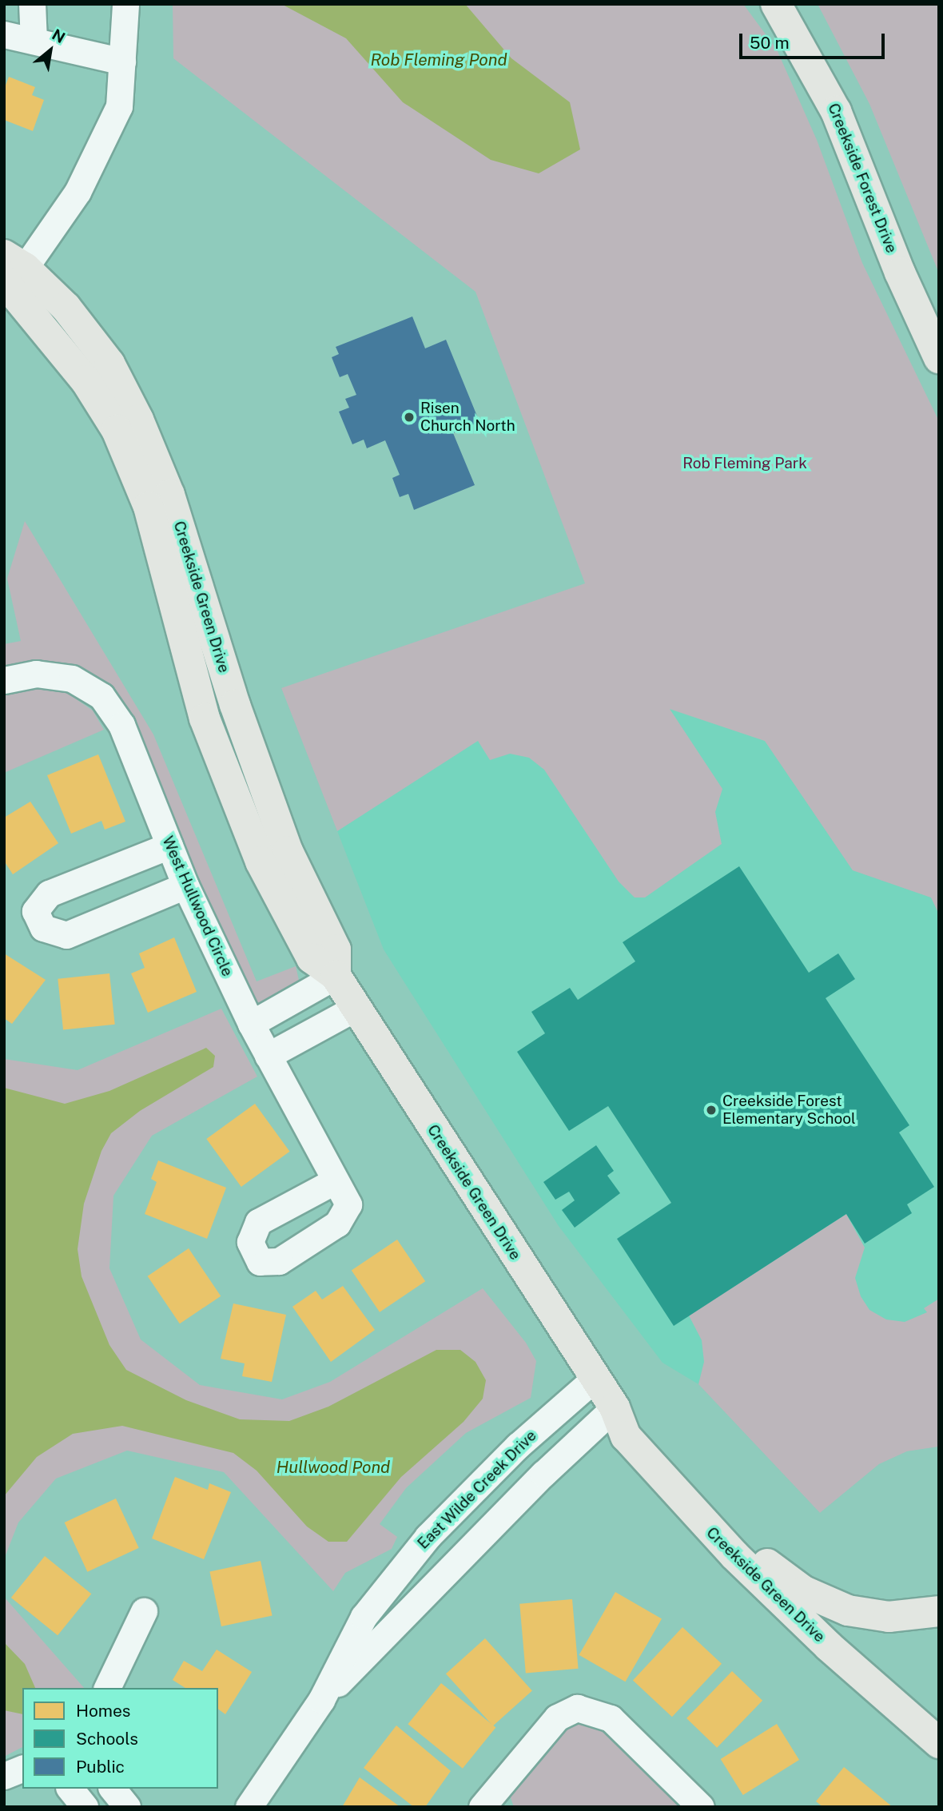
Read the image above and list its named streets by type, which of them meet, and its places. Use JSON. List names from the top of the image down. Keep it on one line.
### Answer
{"streets":{"main road":["Creekside Forest Drive","Creekside Green Drive"],"street":["West Hullwood Circle","East Wilde Creek Drive"]},"crossings":[["Creekside Green Drive","East Wilde Creek Drive"]],"water":["Rob Fleming Pond","Hullwood Pond"],"parks":["Rob Fleming Park"],"places":["Risen Church North","Creekside Forest Elementary School"],"legend":["Homes","Schools","Public"],"scale_bar":"50 m","north":"top right"}
